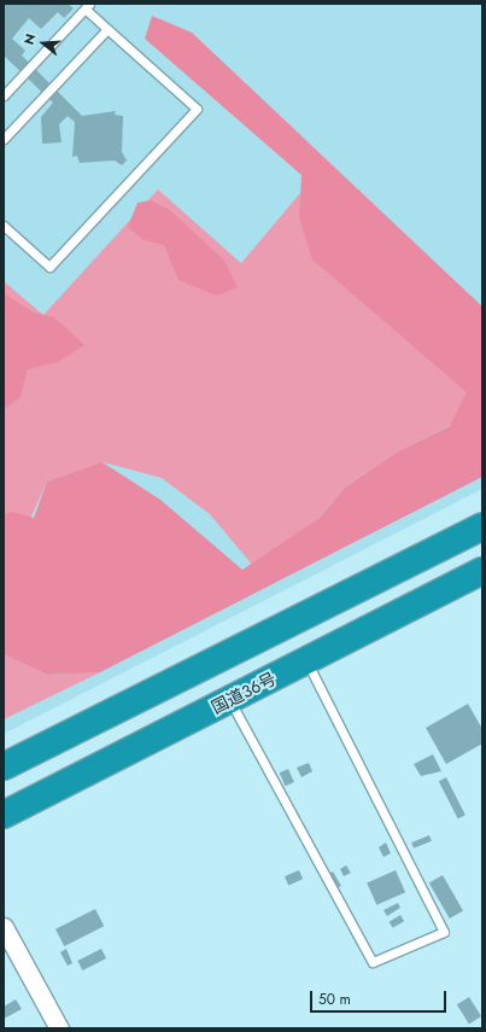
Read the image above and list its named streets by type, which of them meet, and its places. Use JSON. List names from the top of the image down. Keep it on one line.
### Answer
{"streets":{"highway":["国道36号"]},"scale_bar":"50 m","north":"left"}
